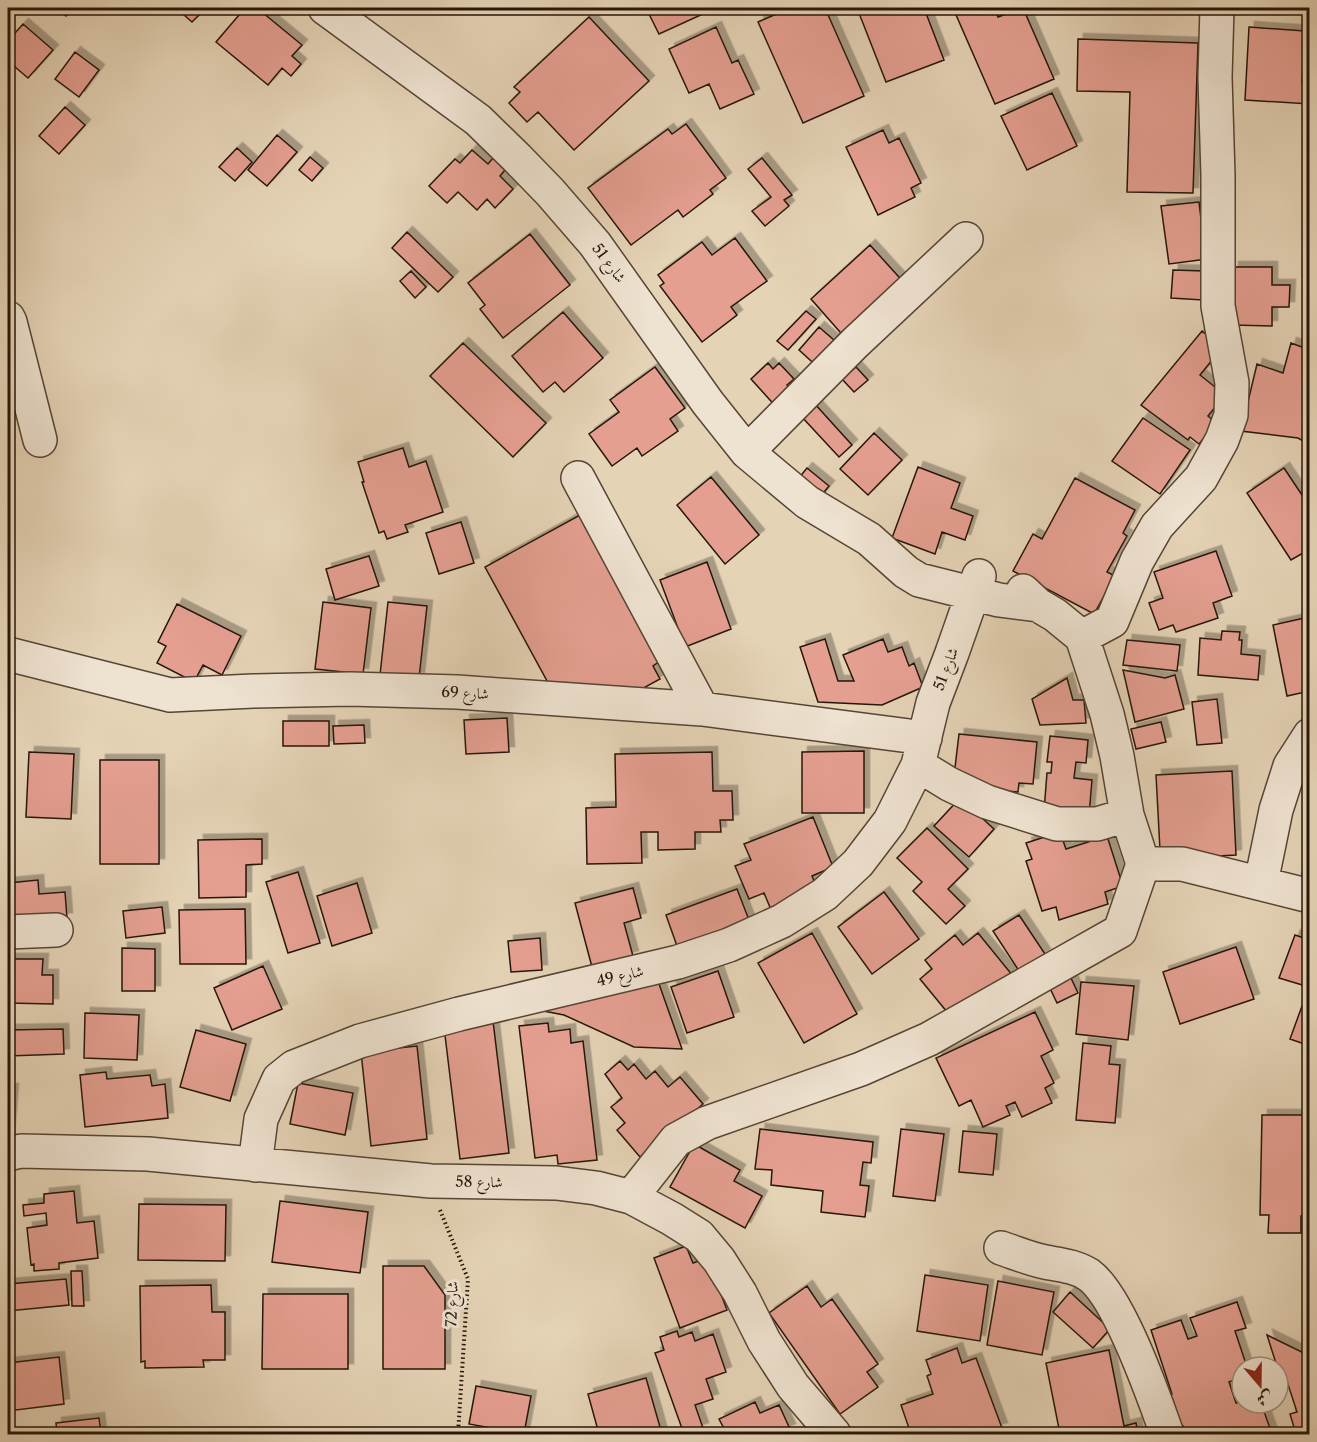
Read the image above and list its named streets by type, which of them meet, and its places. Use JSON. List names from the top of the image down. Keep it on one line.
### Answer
{"streets":{"street":["شارع 51","شارع 69","شارع 49","شارع 58"],"path":["شارع 72"]},"crossings":[["شارع 51","شارع 49"],["شارع 69","شارع 49"],["شارع 49","شارع 58"],["شارع 58","شارع 72"]],"north":"bottom"}
